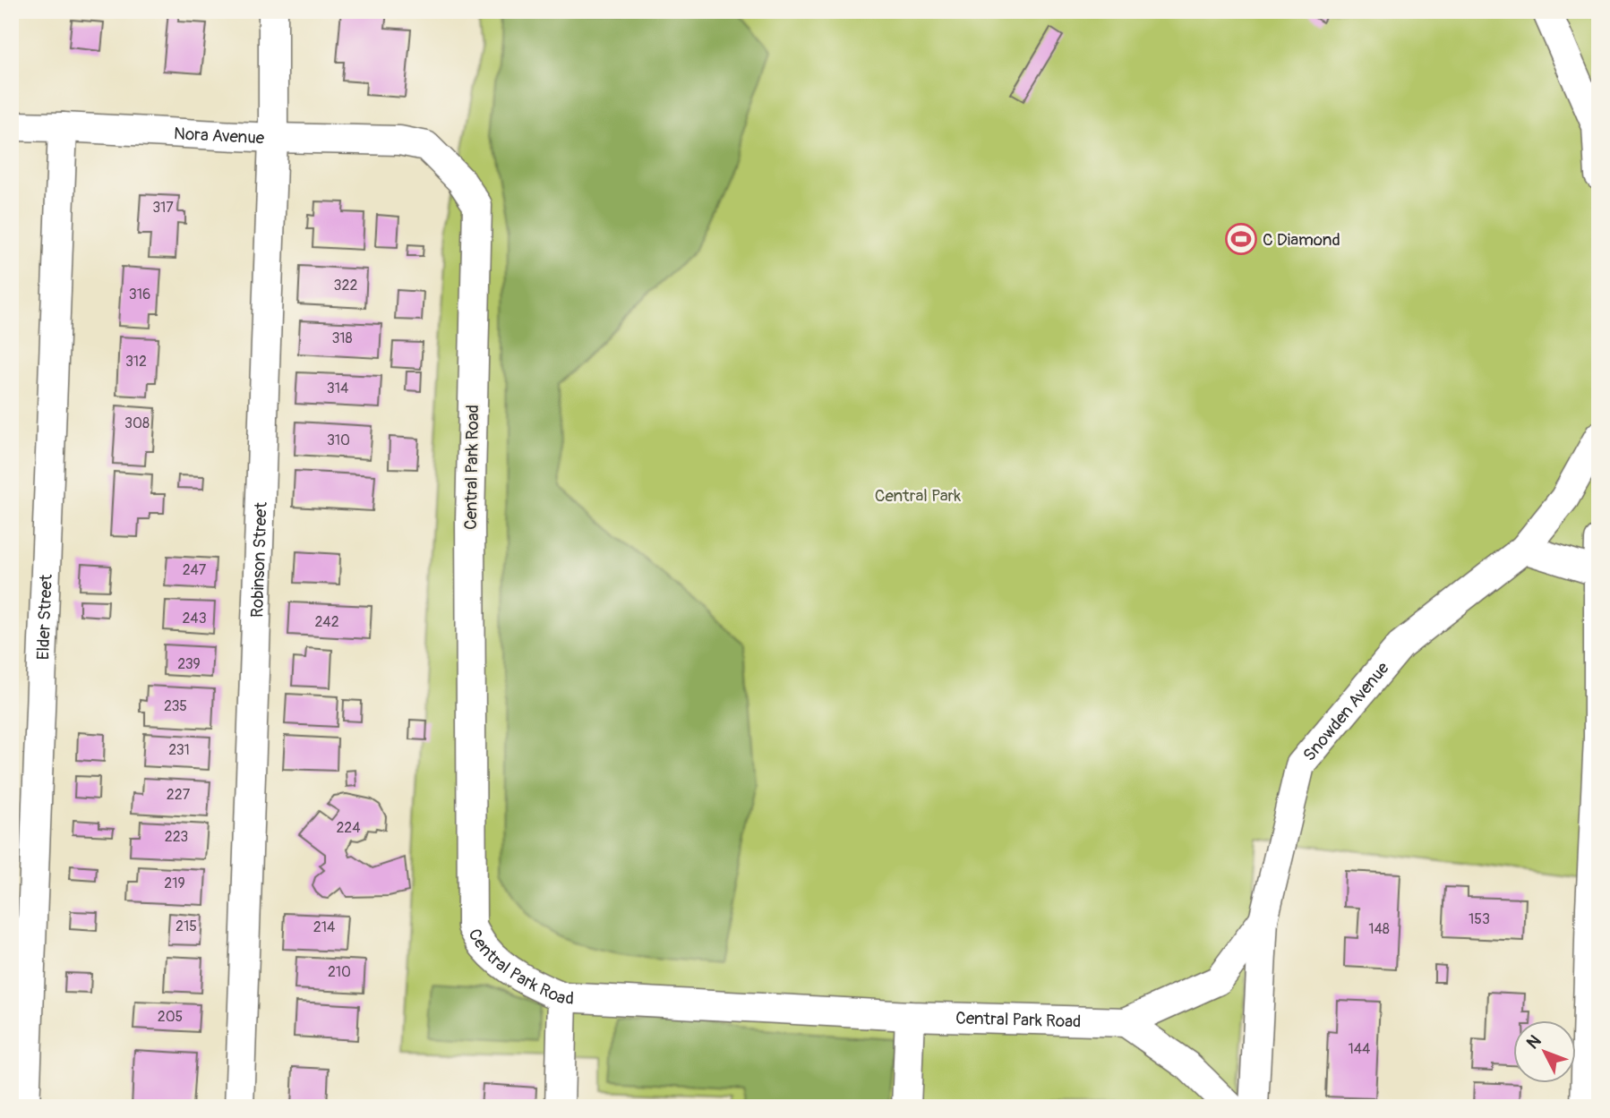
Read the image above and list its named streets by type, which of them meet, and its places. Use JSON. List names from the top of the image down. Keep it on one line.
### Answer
{"streets":{"street":["Nora Avenue","Central Park Road","Robinson Street","Elder Street","Snowden Avenue"]},"crossings":[["Nora Avenue","Central Park Road"],["Nora Avenue","Robinson Street"],["Nora Avenue","Elder Street"],["Central Park Road","Snowden Avenue"]],"parks":["Central Park"],"places":{"sports":["C Diamond"]},"house_numbers":["317","322","316","318","312","314","308","310","247","243","242","239","235","231","227","224","223","219","153","215","214","148","210","205","144"],"north":"top left"}
